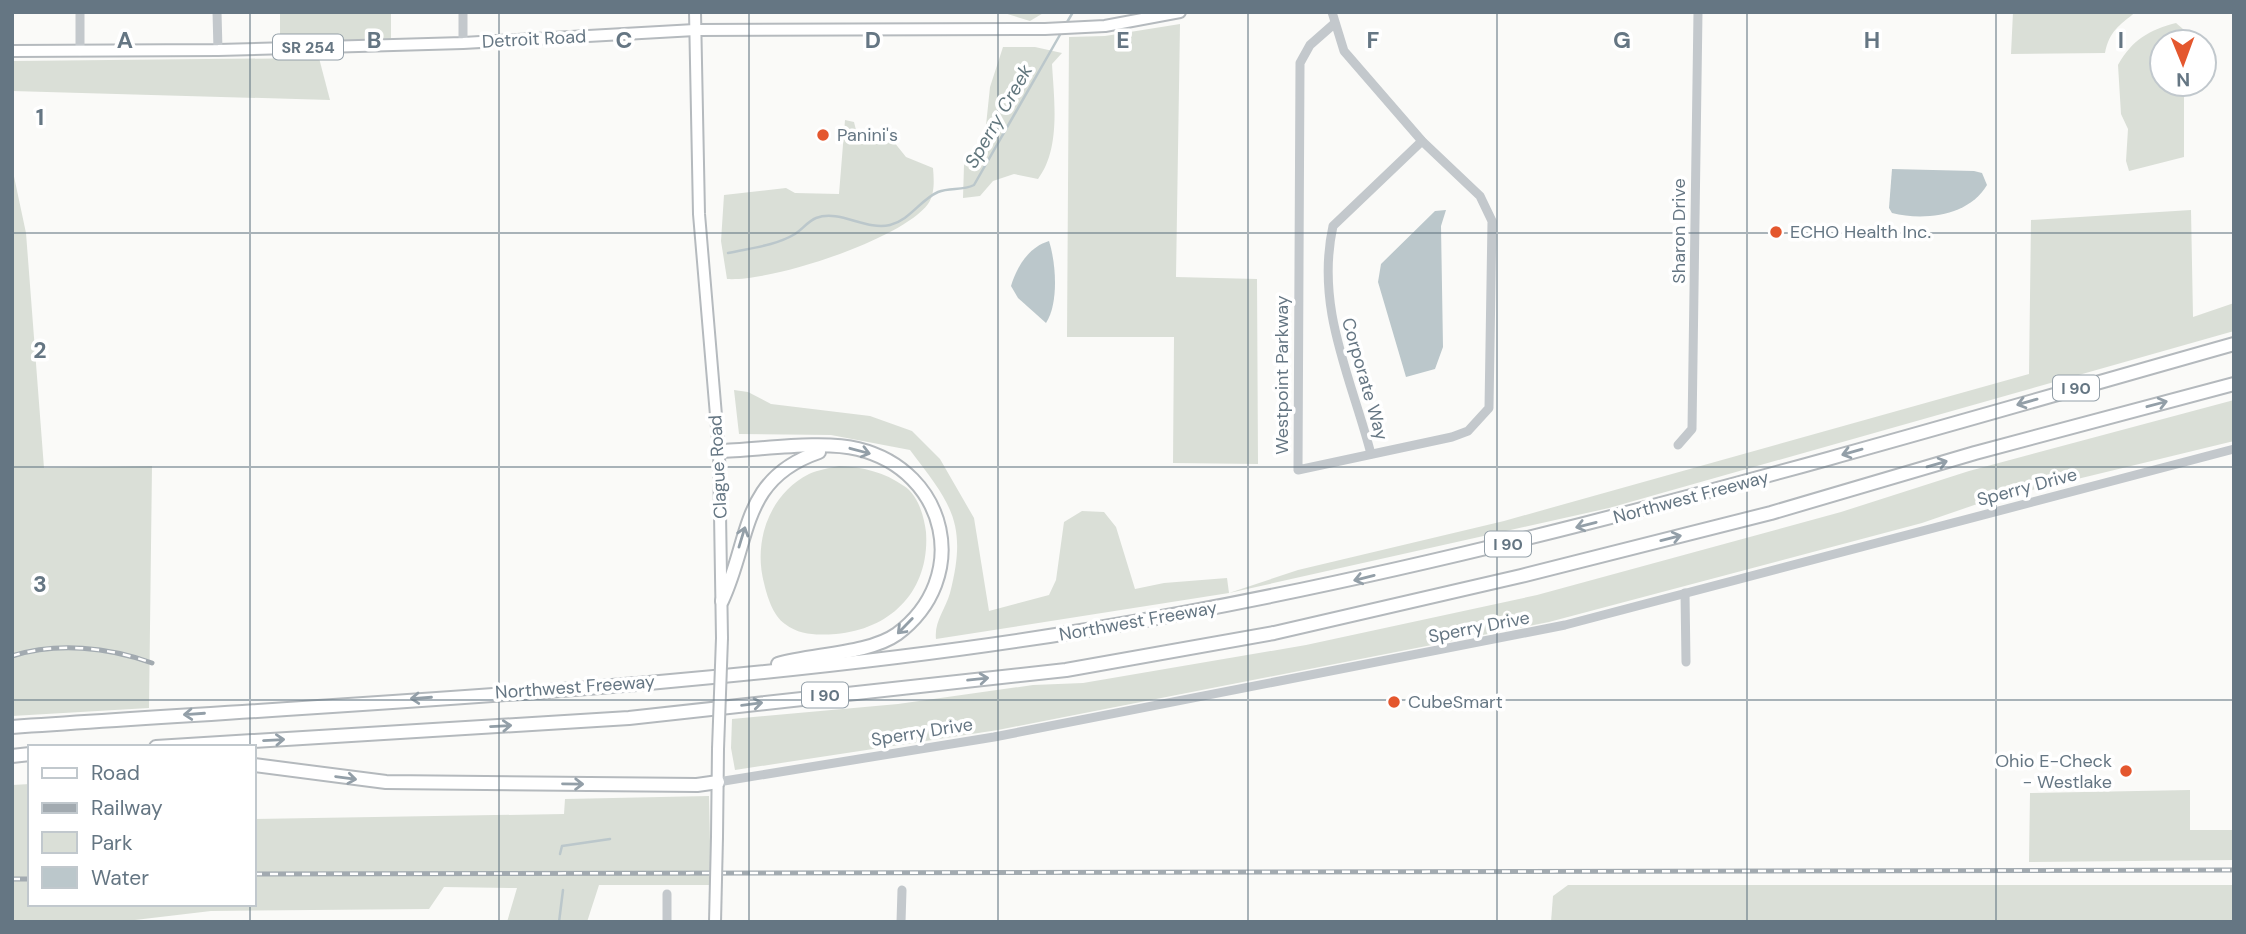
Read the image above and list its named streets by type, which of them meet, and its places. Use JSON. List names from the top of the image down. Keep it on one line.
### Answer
{"streets":{"highway":["I 90","Northwest Freeway"],"main road":["Detroit Road","SR 254","Clague Road"],"street":["Sharon Drive","Westpoint Parkway","Corporate Way","Sperry Drive"]},"crossings":[["Detroit Road","Clague Road"],["Westpoint Parkway","Corporate Way"],["Clague Road","Sperry Drive"]],"water":["Sperry Creek"],"places":["Panini's","ECHO Health Inc.","CubeSmart","Ohio E-Check - Westlake"],"legend":["Road","Railway","Park","Water"],"north":"bottom","grid":{"columns":["A","B","C","D","E","F","G","H","I"],"rows":["1","2","3"]}}
